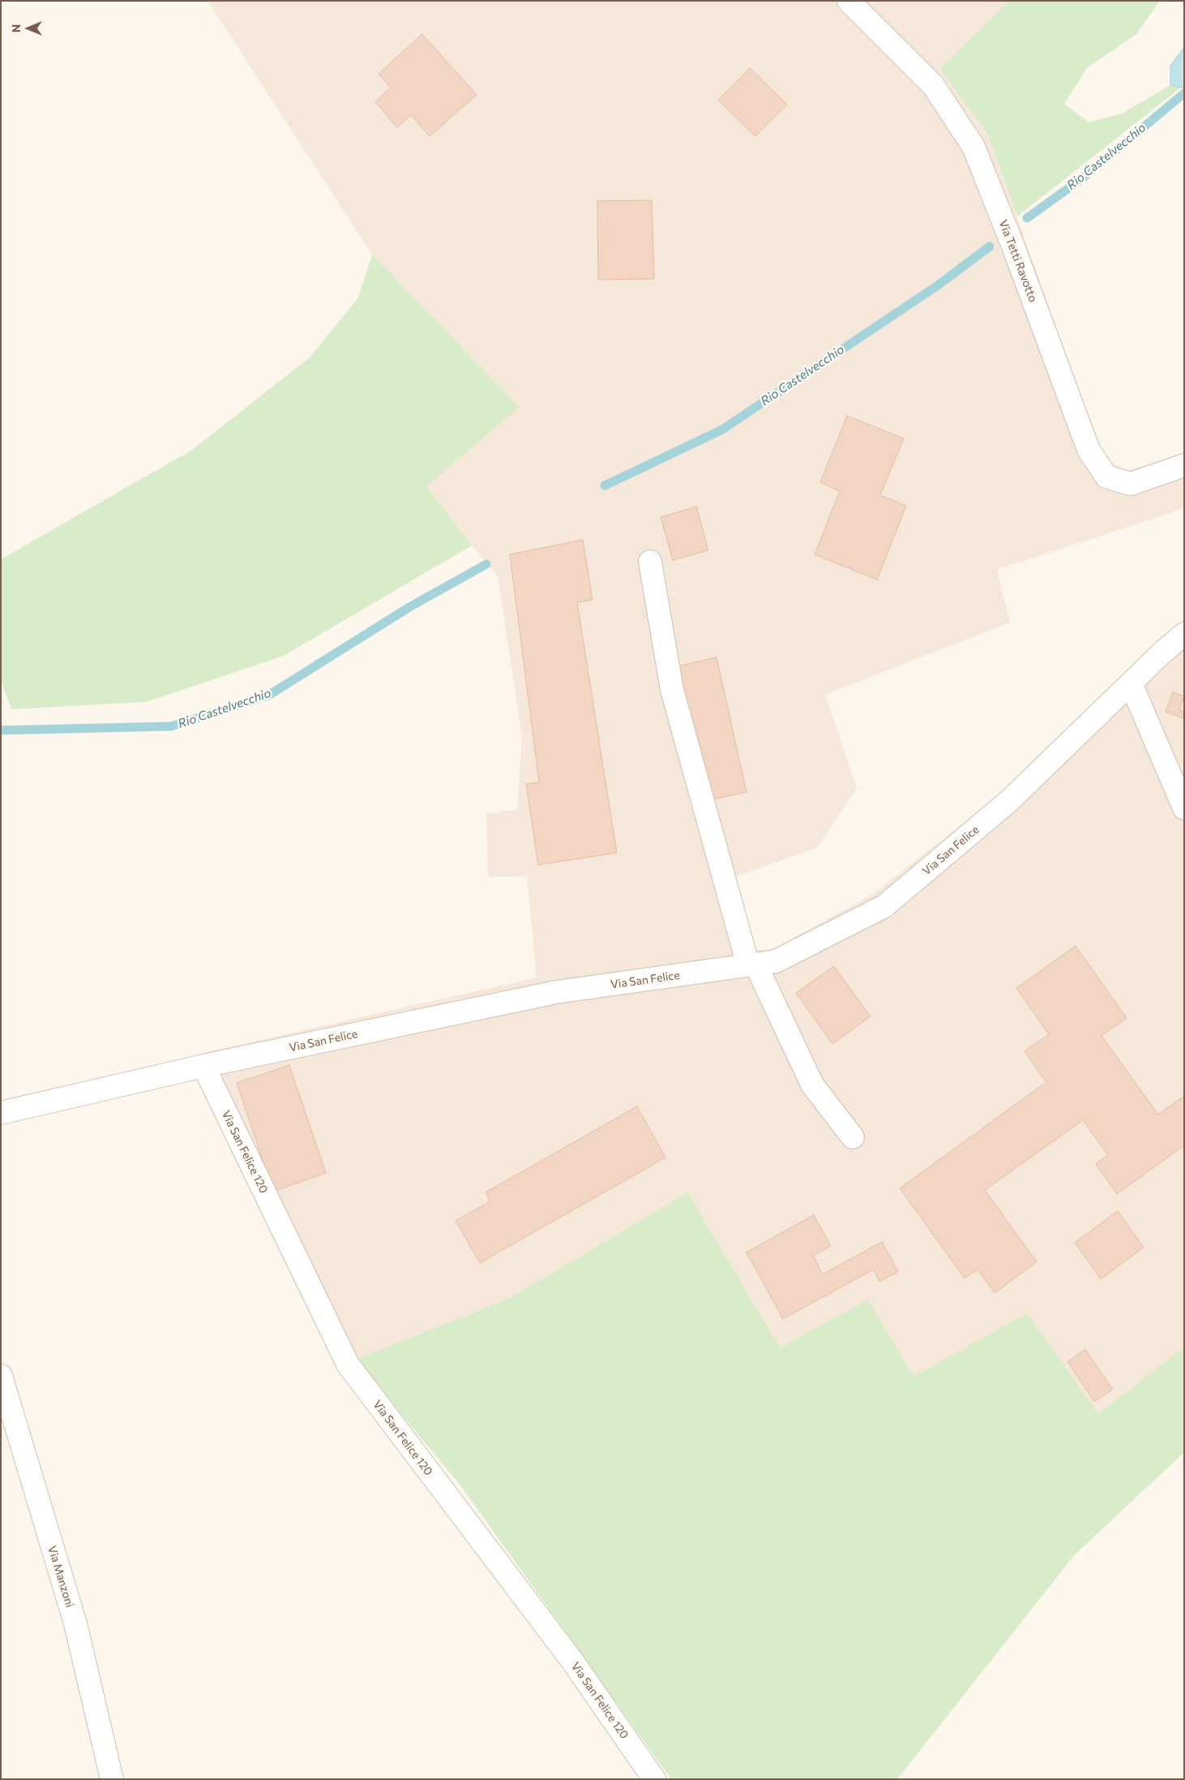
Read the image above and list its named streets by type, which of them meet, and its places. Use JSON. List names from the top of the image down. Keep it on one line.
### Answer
{"streets":{"street":["Via Tetti Ravotto","Via San Felice","Via San Felice 120","Via Manzoni"]},"crossings":[["Via San Felice","Via San Felice 120"]],"water":["Rio Castelvecchio"],"north":"left"}
